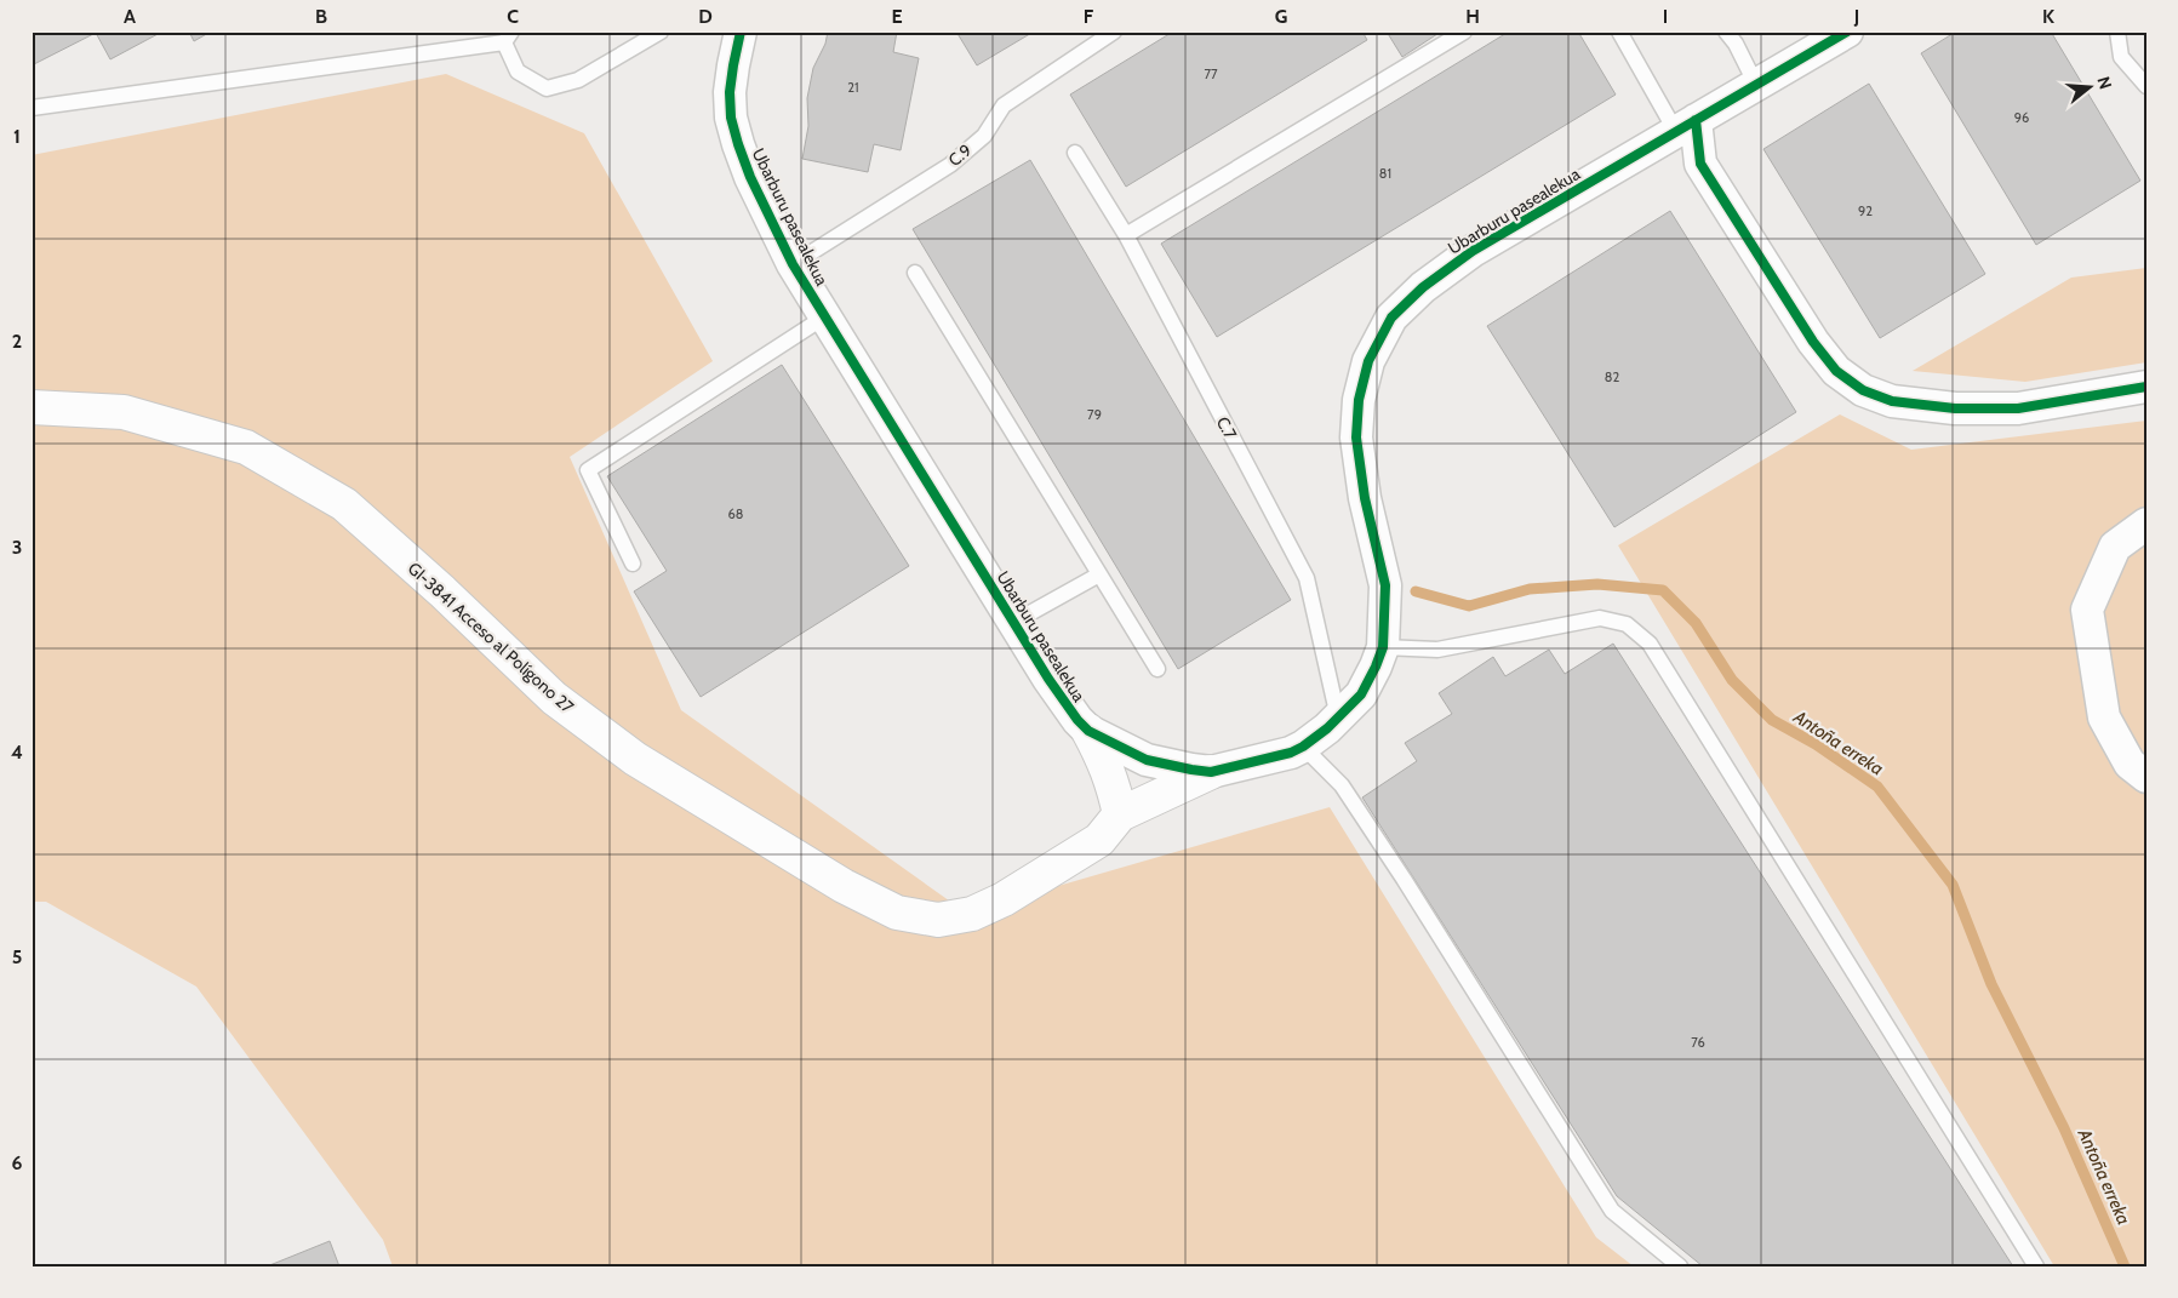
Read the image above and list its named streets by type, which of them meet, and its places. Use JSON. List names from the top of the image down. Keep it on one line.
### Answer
{"streets":{"main road":["Ubarburu pasealekua","GI-3841 Acceso al Polígono 27"],"lane":["C.9","C.7"]},"crossings":[["C.9","Ubarburu pasealekua"],["Ubarburu pasealekua","C.7"],["Ubarburu pasealekua","GI-3841 Acceso al Polígono 27"]],"water":["Antoña erreka"],"house_numbers":["77","21","96","81","92","82","79","68","76"],"north":"right","grid":{"columns":["A","B","C","D","E","F","G","H","I","J","K"],"rows":["1","2","3","4","5","6"]}}
